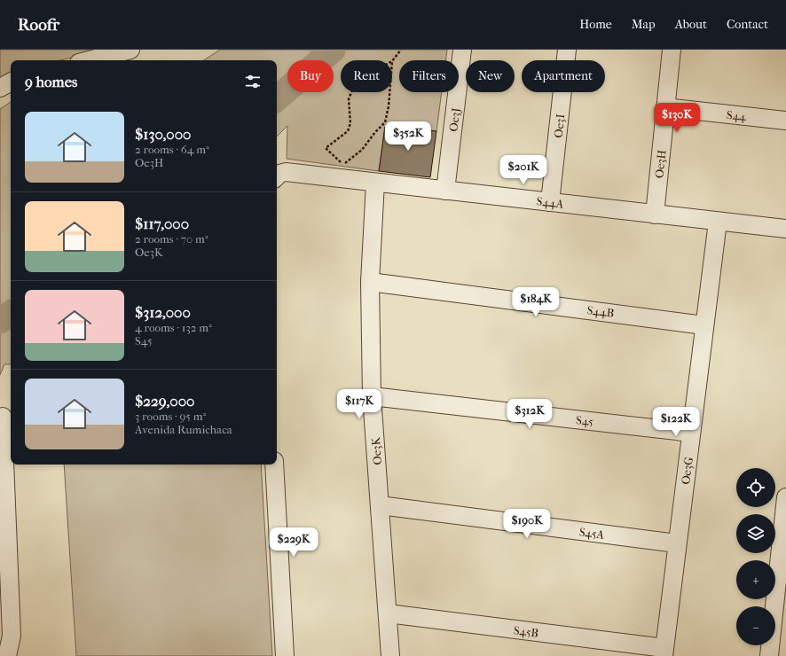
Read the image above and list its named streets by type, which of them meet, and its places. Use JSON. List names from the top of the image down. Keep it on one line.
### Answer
{"streets":{"street":["S44","Oe3J","Oe3I","Oe3H","S44A","S44B","S45","Oe3K","Oe3G","S45A","S45B"]},"crossings":[["S44","Oe3H"],["Oe3J","S44A"],["Oe3I","S44A"],["Oe3H","S44A"],["S44A","Oe3K"],["S44A","Oe3G"],["S44B","Oe3K"],["S44B","Oe3G"],["S45","Oe3K"],["S45","Oe3G"],["Oe3K","S45A"],["Oe3K","S45B"],["Oe3G","S45A"],["Oe3G","S45B"]],"page":{"header":"Roofr","nav":["Home","Map","About","Contact"],"chip":["Buy","Rent","Filters","New","Apartment"],"heading":"9 homes","price":["$130K","$352K","$201K","$184K","$117K","$312K","$122K","$190K","$229K"],"list":[{"name":"$130,000","note":"2 rooms · 64 m² · Oe3H"},{"name":"$117,000","note":"2 rooms · 70 m² · Oe3K"},{"name":"$312,000","note":"4 rooms · 132 m² · S45"},{"name":"$229,000","note":"3 rooms · 95 m² · Avenida Rumichaca"}],"map_buttons":["+","−"]}}
